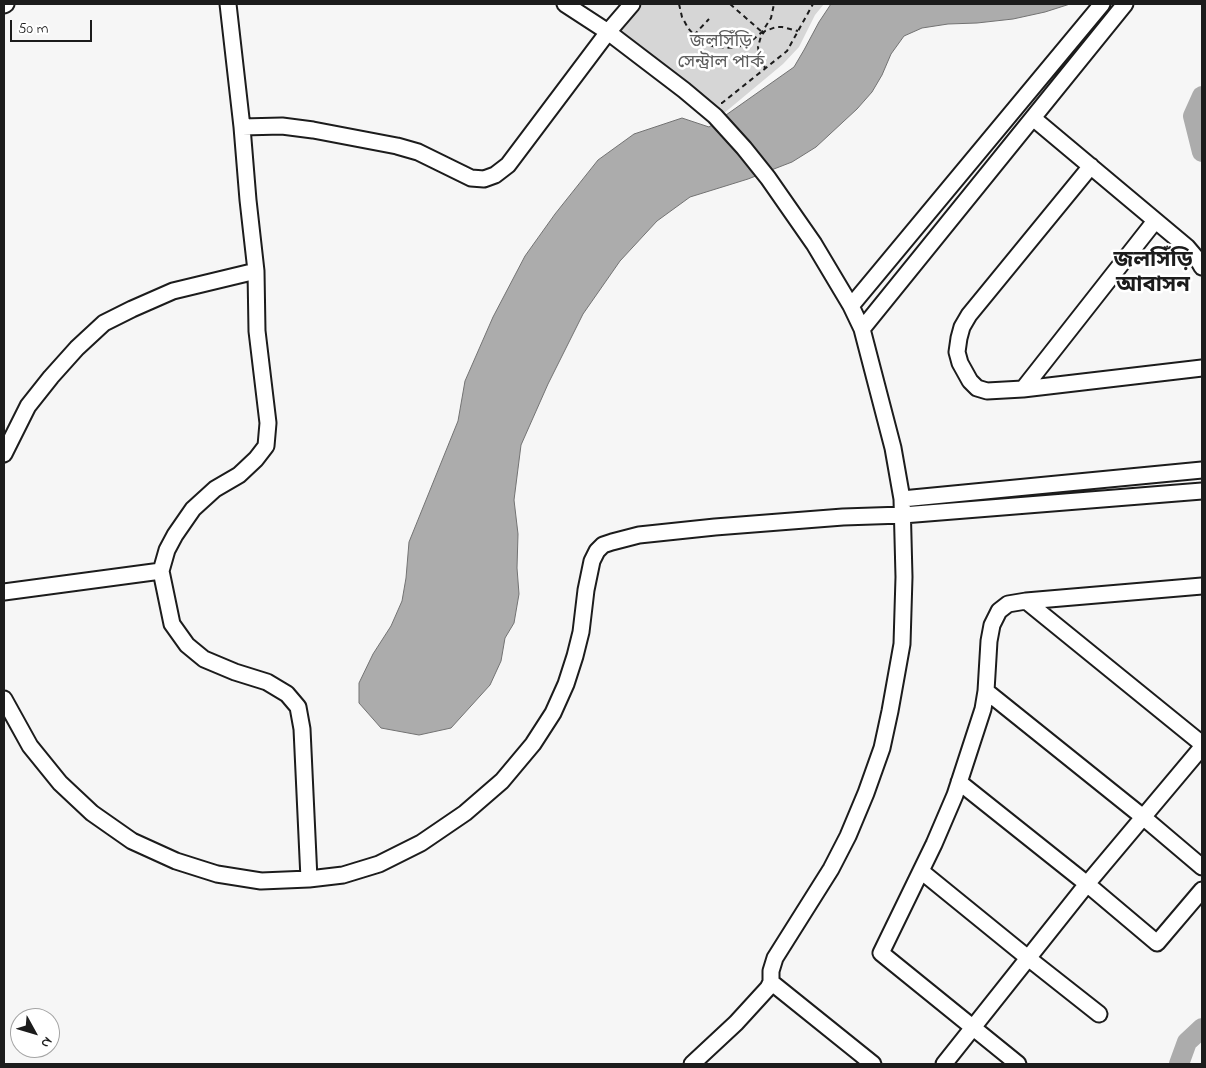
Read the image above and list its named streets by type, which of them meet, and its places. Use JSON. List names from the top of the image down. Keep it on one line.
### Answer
{"districts":["জলসিঁড়ি আবাসন"],"parks":["জলসিঁড়ি সেন্ট্রাল পার্ক"],"scale_bar":"50 m","north":"bottom right"}
